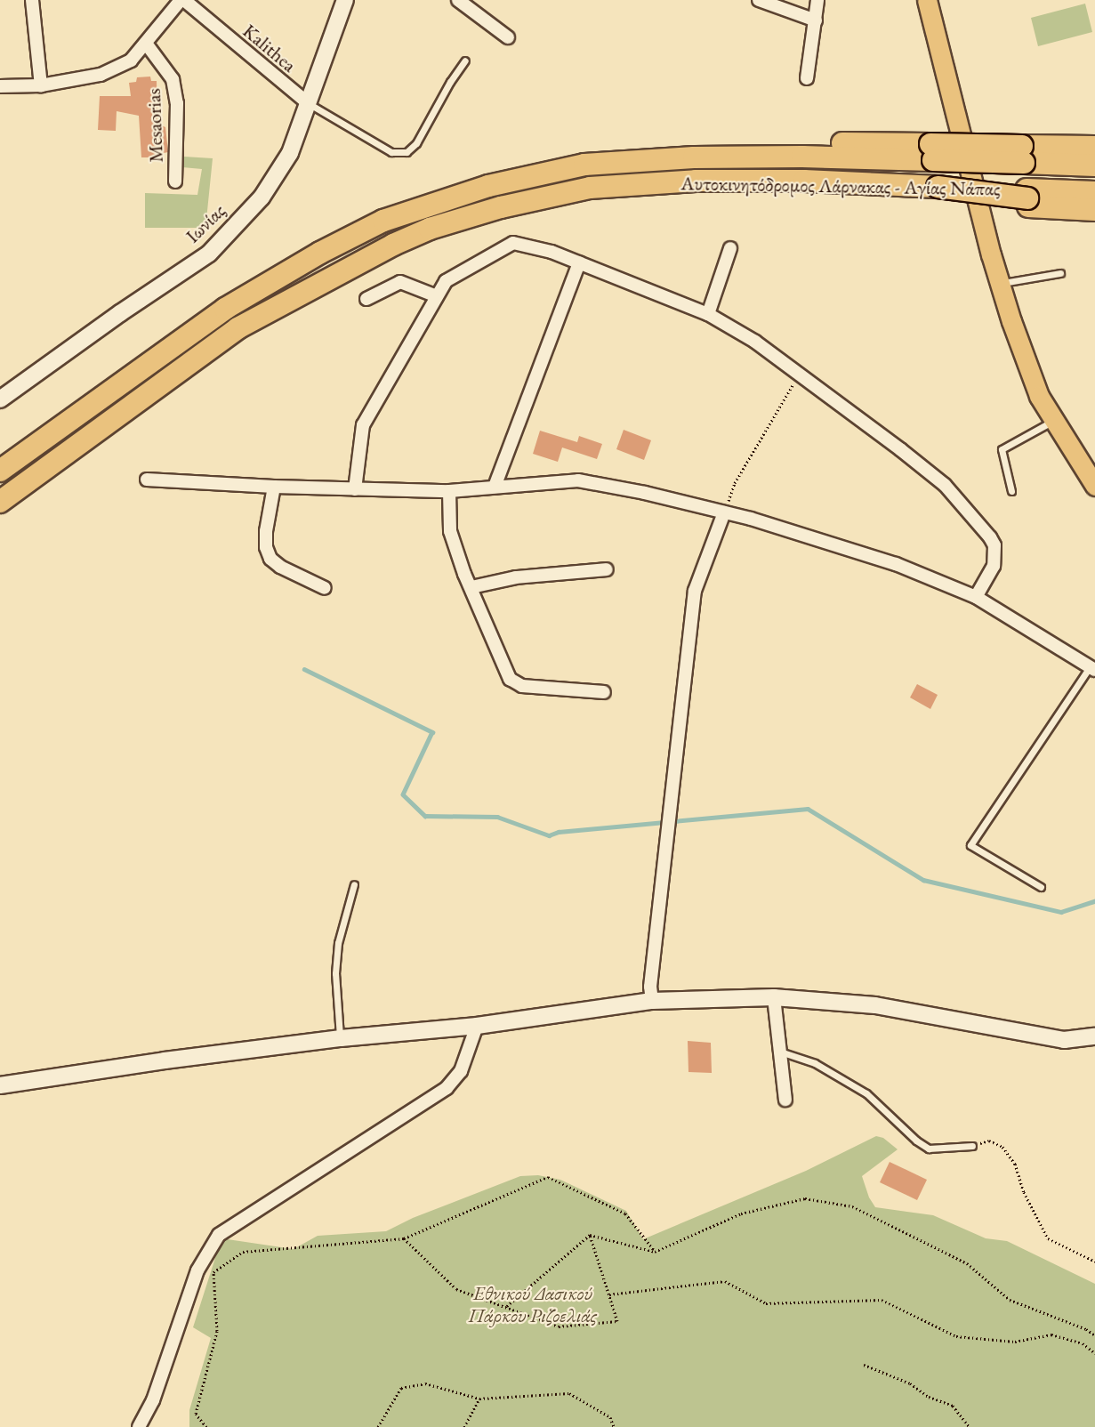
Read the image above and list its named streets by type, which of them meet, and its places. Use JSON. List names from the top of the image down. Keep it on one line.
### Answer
{"streets":{"highway":["Αυτοκινητόδρομος Λάρνακας - Αγίας Νάπας"],"main road":["Ιωνίας"],"street":["Kalithea","Mesaorias"]},"crossings":[["Kalithea","Ιωνίας"]],"parks":["Εθνικού Δασικού Πάρκου Ριζοελιάς"]}
